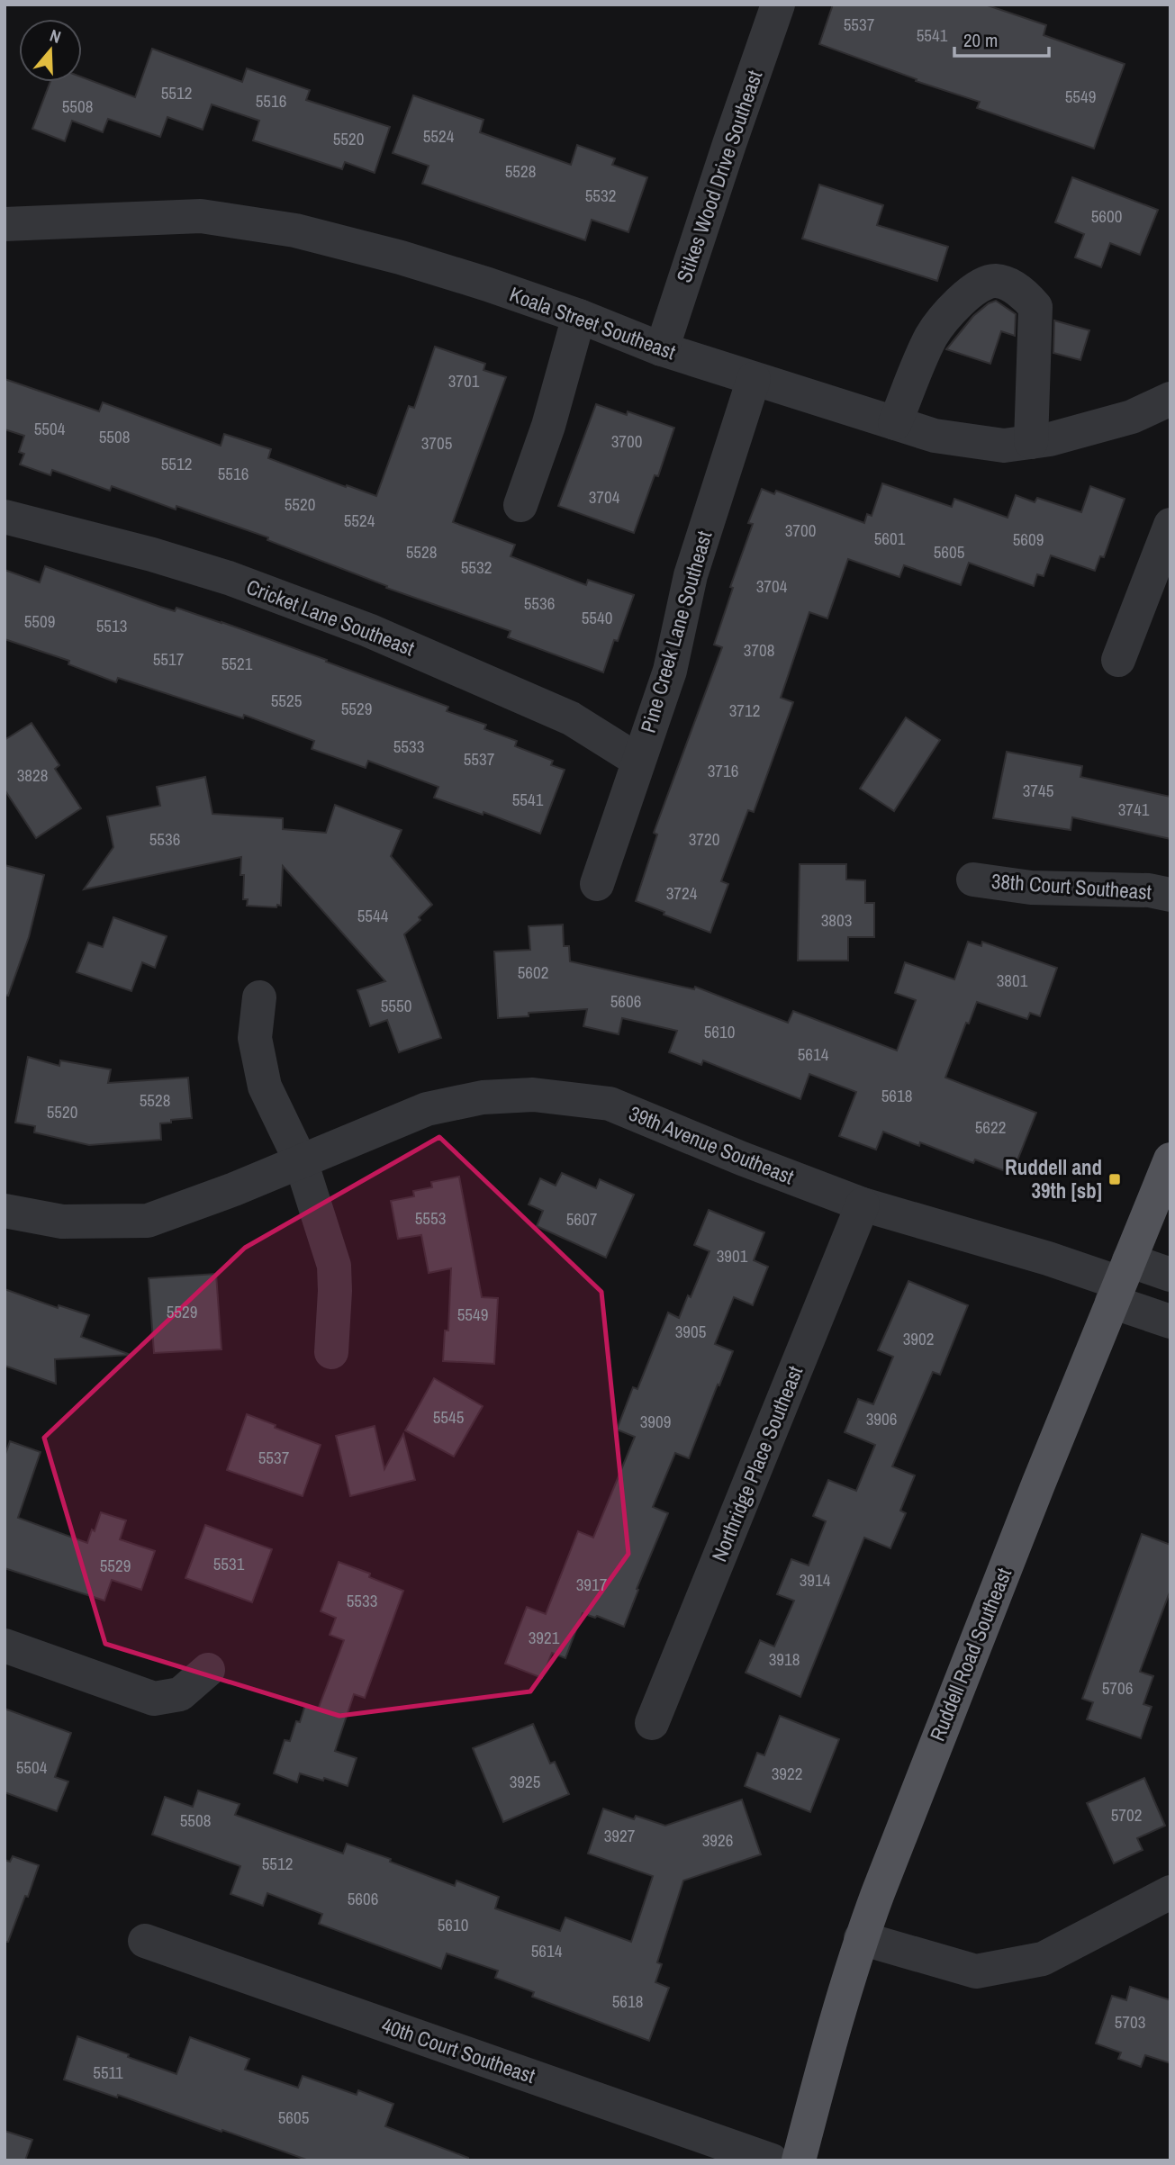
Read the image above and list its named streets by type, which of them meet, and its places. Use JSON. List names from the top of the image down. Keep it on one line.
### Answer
{"streets":{"main road":["Ruddell Road Southeast"],"street":["Stikes Wood Drive Southeast","Koala Street Southeast","Cricket Lane Southeast","Pine Creek Lane Southeast","38th Court Southeast","39th Avenue Southeast","Northridge Place Southeast","40th Court Southeast"]},"crossings":[["Stikes Wood Drive Southeast","Koala Street Southeast"],["Koala Street Southeast","Pine Creek Lane Southeast"],["Cricket Lane Southeast","Pine Creek Lane Southeast"],["39th Avenue Southeast","Northridge Place Southeast"],["39th Avenue Southeast","Ruddell Road Southeast"]],"places":{"transit":["Ruddell and 39th [sb]"]},"house_numbers":["5537","5541","5512","5549","5516","5508","5524","5520","5528","5532","5600","3701","5504","5508","3700","3705","5512","5516","3704","5520","5524","3700","5601","5609","5528","5605","5532","3704","5536","5540","5509","5513","3708","5517","5521","5525","5529","3712","5533","5537","3716","3828","3745","5541","3741","5536","3720","3724","5544","3803","5602","3801","5606","5550","5610","5614","5618","5528","5520","5622","5553","5607","3901","5529","5549","3905","3902","5545","3906","3909","5537","5531","5529","3914","3917","5533","3921","3918","5706","5504","3922","3925","5702","5508","3927","3926","5512","5606","5610","5614","5618","5703","5511","5605"],"scale_bar":"20 m","north":"top"}
